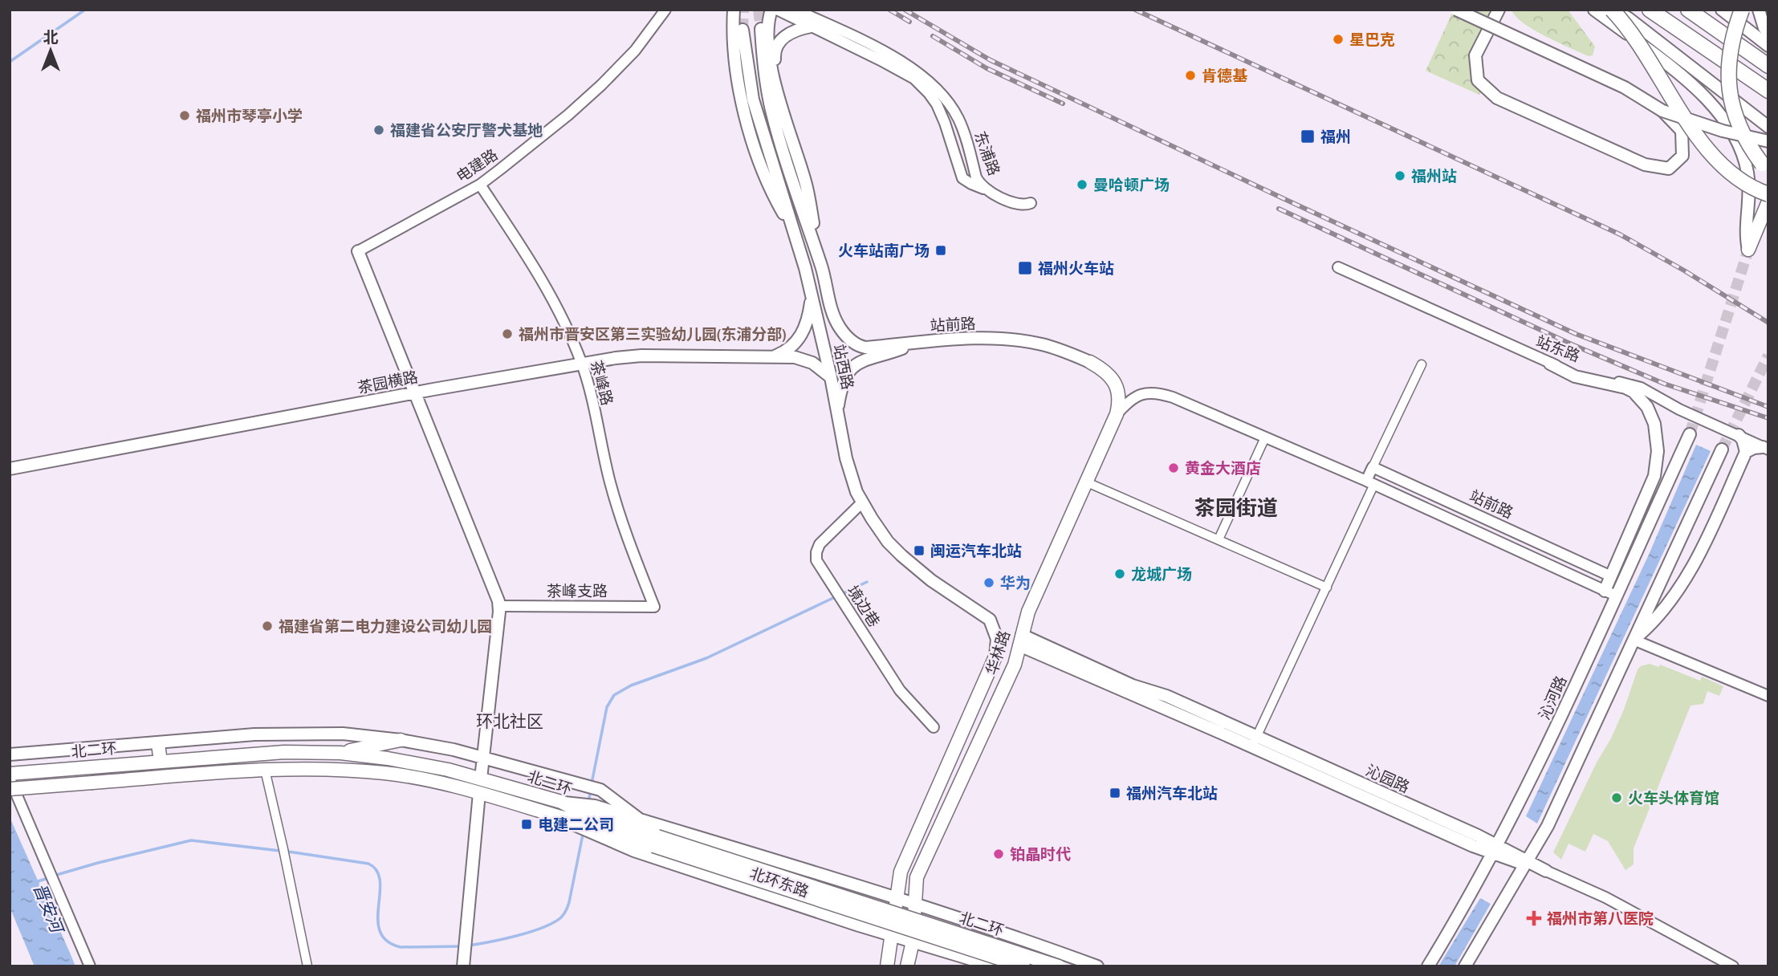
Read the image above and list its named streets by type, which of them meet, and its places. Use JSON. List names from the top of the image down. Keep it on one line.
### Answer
{"streets":{"main road":["站前路","站西路","茶园横路","华林路","沁河路","北二环","沁园路","北环东路"],"street":["东浦路","电建路","站东路","茶峰路","茶峰支路","境边巷"]},"crossings":[["电建路","茶峰路"],["站前路","华林路"],["站前路","沁河路"],["站西路","茶园横路"],["站西路","境边巷"],["站西路","华林路"],["茶园横路","茶峰路"],["茶峰路","茶峰支路"],["华林路","沁园路"],["华林路","北环东路"],["沁河路","沁园路"],["北二环","北环东路"]],"districts":["茶园街道","环北社区"],"water":["晋安河"],"places":{"other":["星巴克","肯德基","福州市琴亭小学","福建省公安厅警犬基地","福州站","曼哈顿广场","福州市晋安区第三实验幼儿园(东浦分部)","黄金大酒店","龙城广场","华为","福建省第二电力建设公司幼儿园","火车头体育馆","铂晶时代"],"transit":["福州","火车站南广场","福州火车站","闽运汽车北站","福州汽车北站","电建二公司"],"health":["福州市第八医院"]},"north":"top"}
